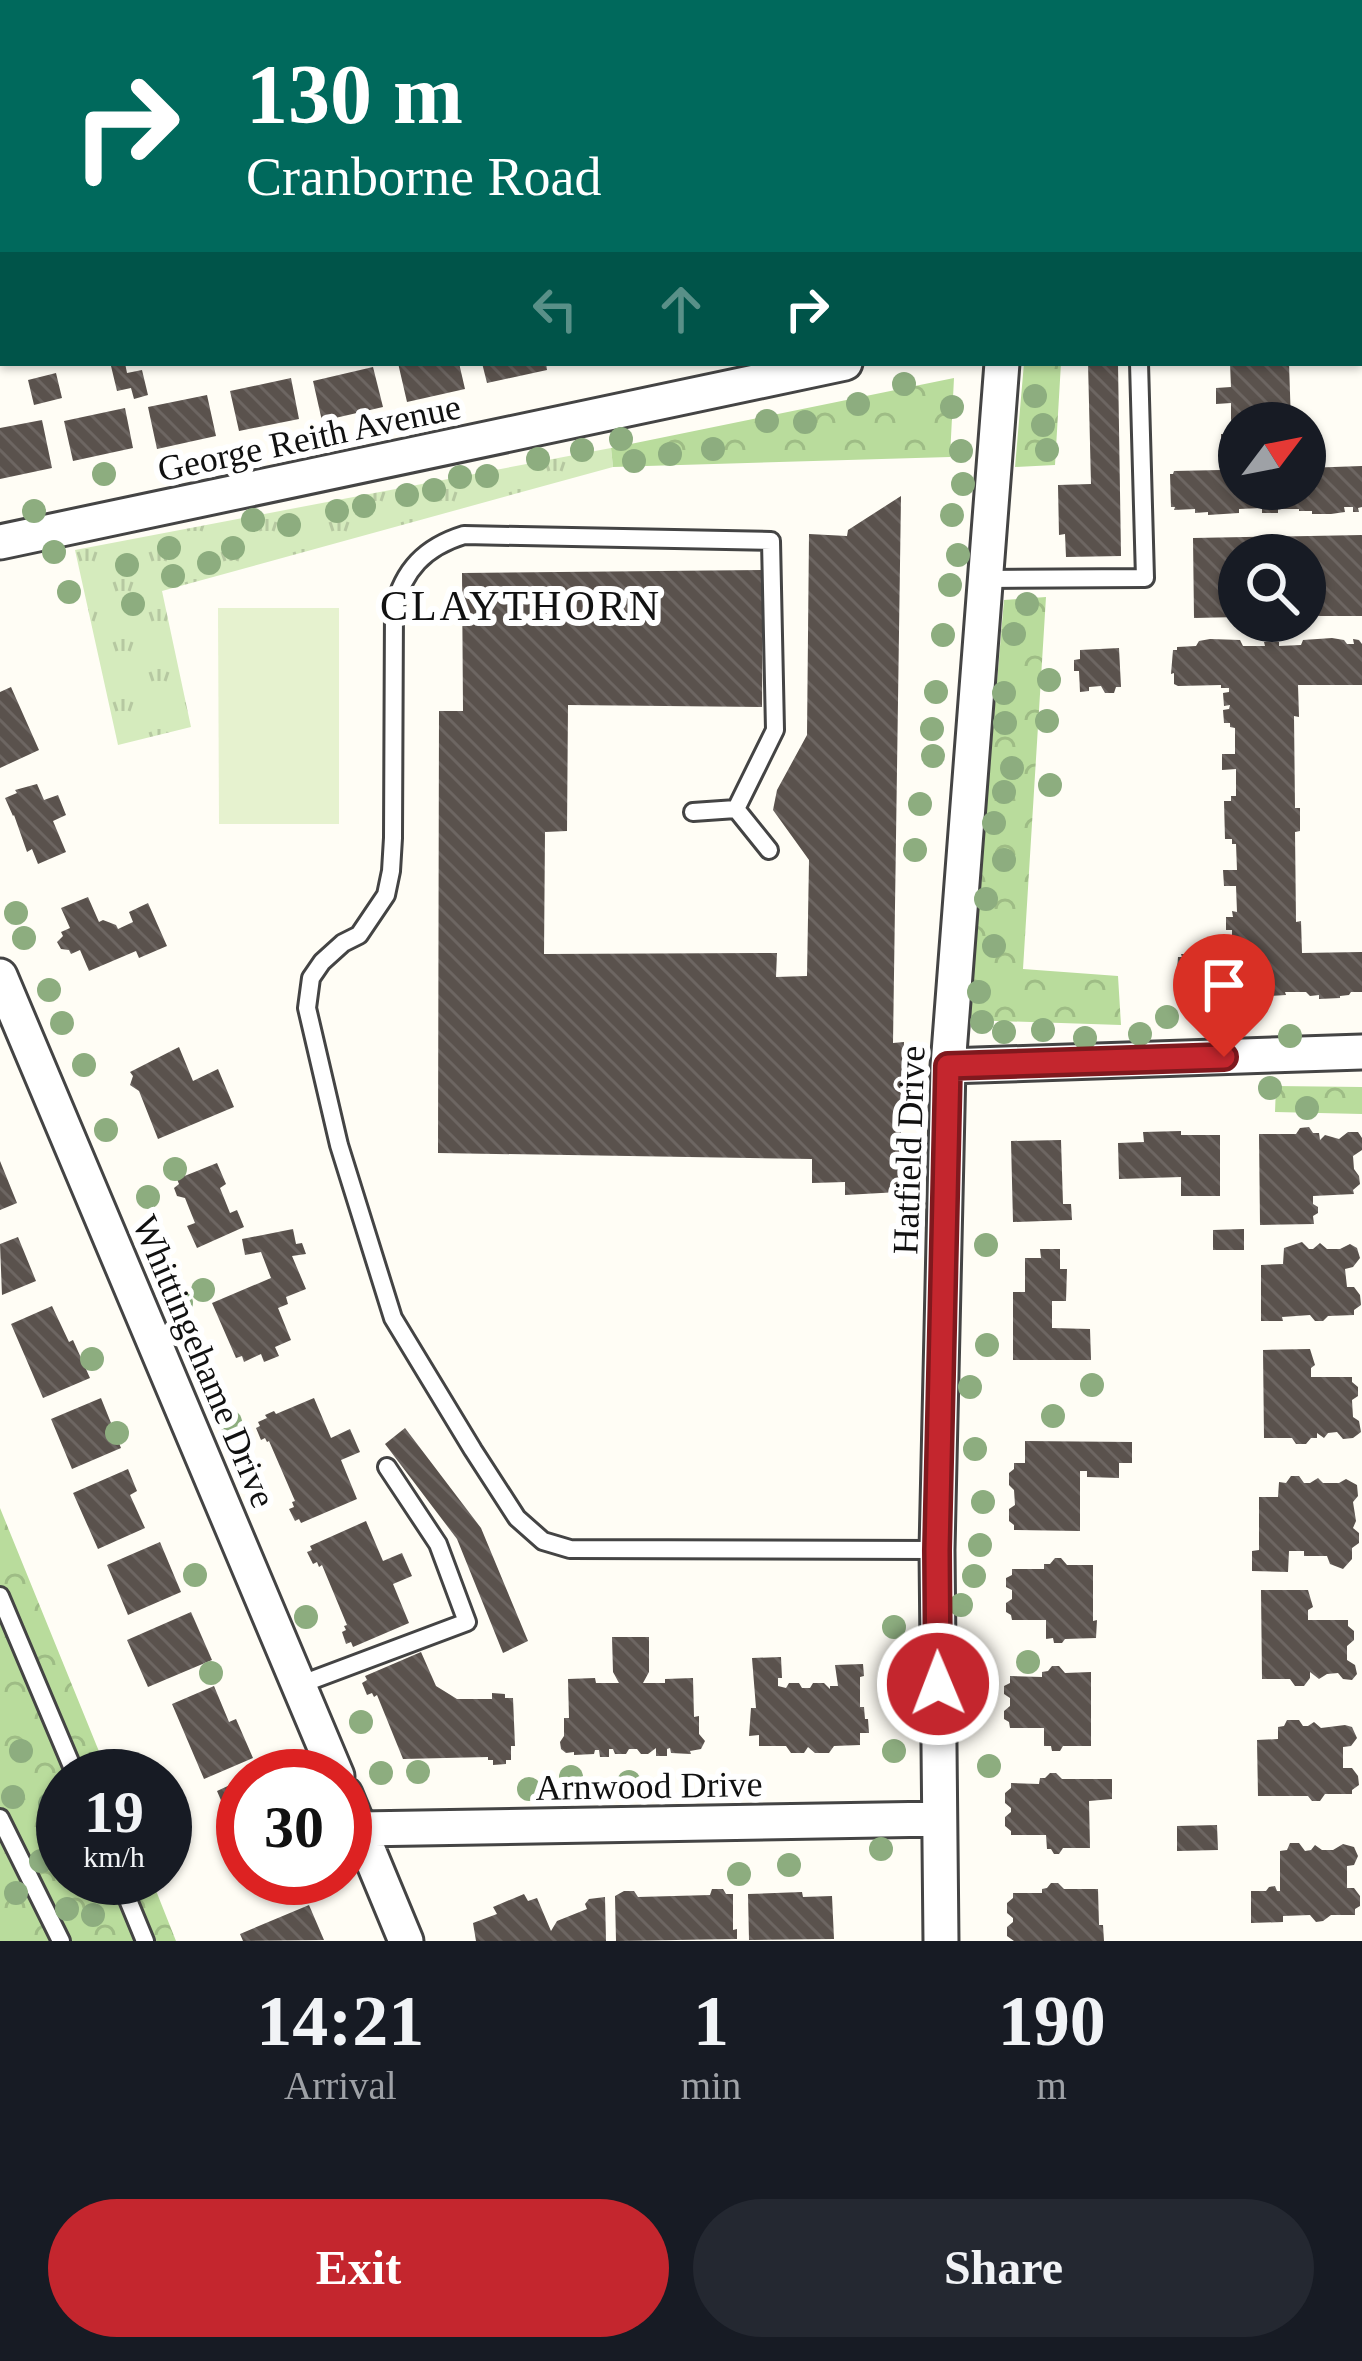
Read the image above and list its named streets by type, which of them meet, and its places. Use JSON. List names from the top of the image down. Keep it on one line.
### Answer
{"streets":{"street":["George Reith Avenue","Hatfield Drive","Whittingehame Drive","Arnwood Drive"]},"crossings":[["Hatfield Drive","Arnwood Drive"]],"districts":["CLAYTHORN"],"north":"top right","page":{"turn":["130 m","Cranborne Road"],"speed":"19 km/h","limit":"30","eta":["14:21","Arrival","1","min","190","m"],"buttons":["Exit","Share"]}}
